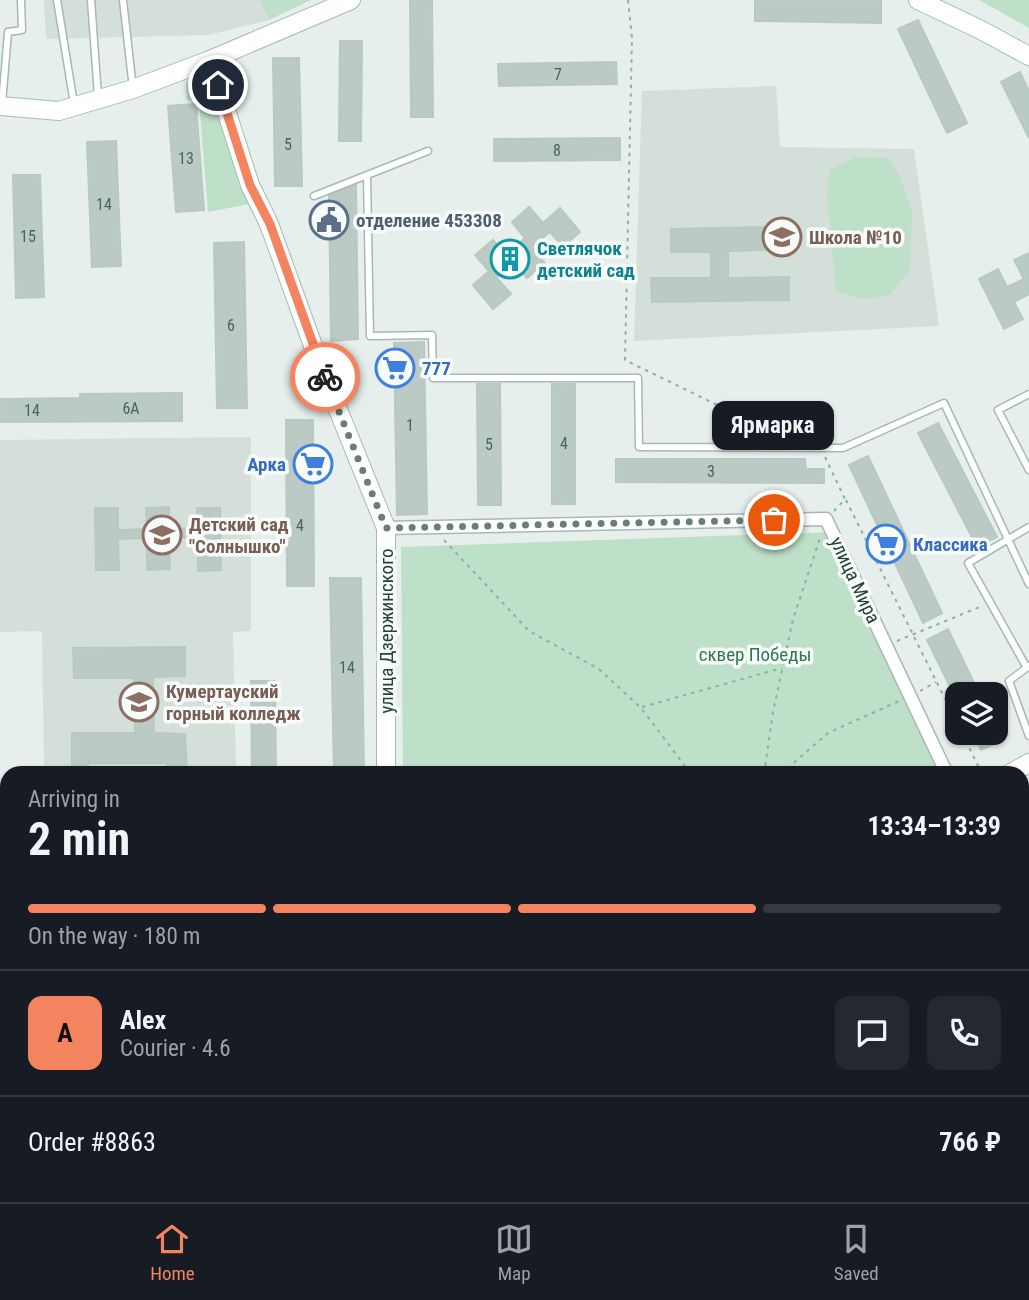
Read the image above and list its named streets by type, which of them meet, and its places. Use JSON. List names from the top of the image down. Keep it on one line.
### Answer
{"streets":{"street":["улица Мира","улица Дзержинского"]},"crossings":[["улица Мира","улица Дзержинского"]],"parks":["сквер Победы"],"places":{"public building":["отделение 453308"],"school or university":["Школа №10","Детский сад \"Солнышко\"","Кумертауский горный колледж"],"building":["Светлячок детский сад"],"supermarket":["777","Арка","Классика"],"other":["Ярмарка"]},"house_numbers":["7","5","8","13","14","15","6","6А","14","1","4","5","3","4","14"],"page":{"bubble":"Ярмарка","heading":["2 min","Arriving in","13:34–13:39"],"panel":["Alex","Courier · 4.6","Order #8863","766 ₽"],"bar":"On the way · 180 m","round":"A","tabs":["Home","Map","Saved"]}}
